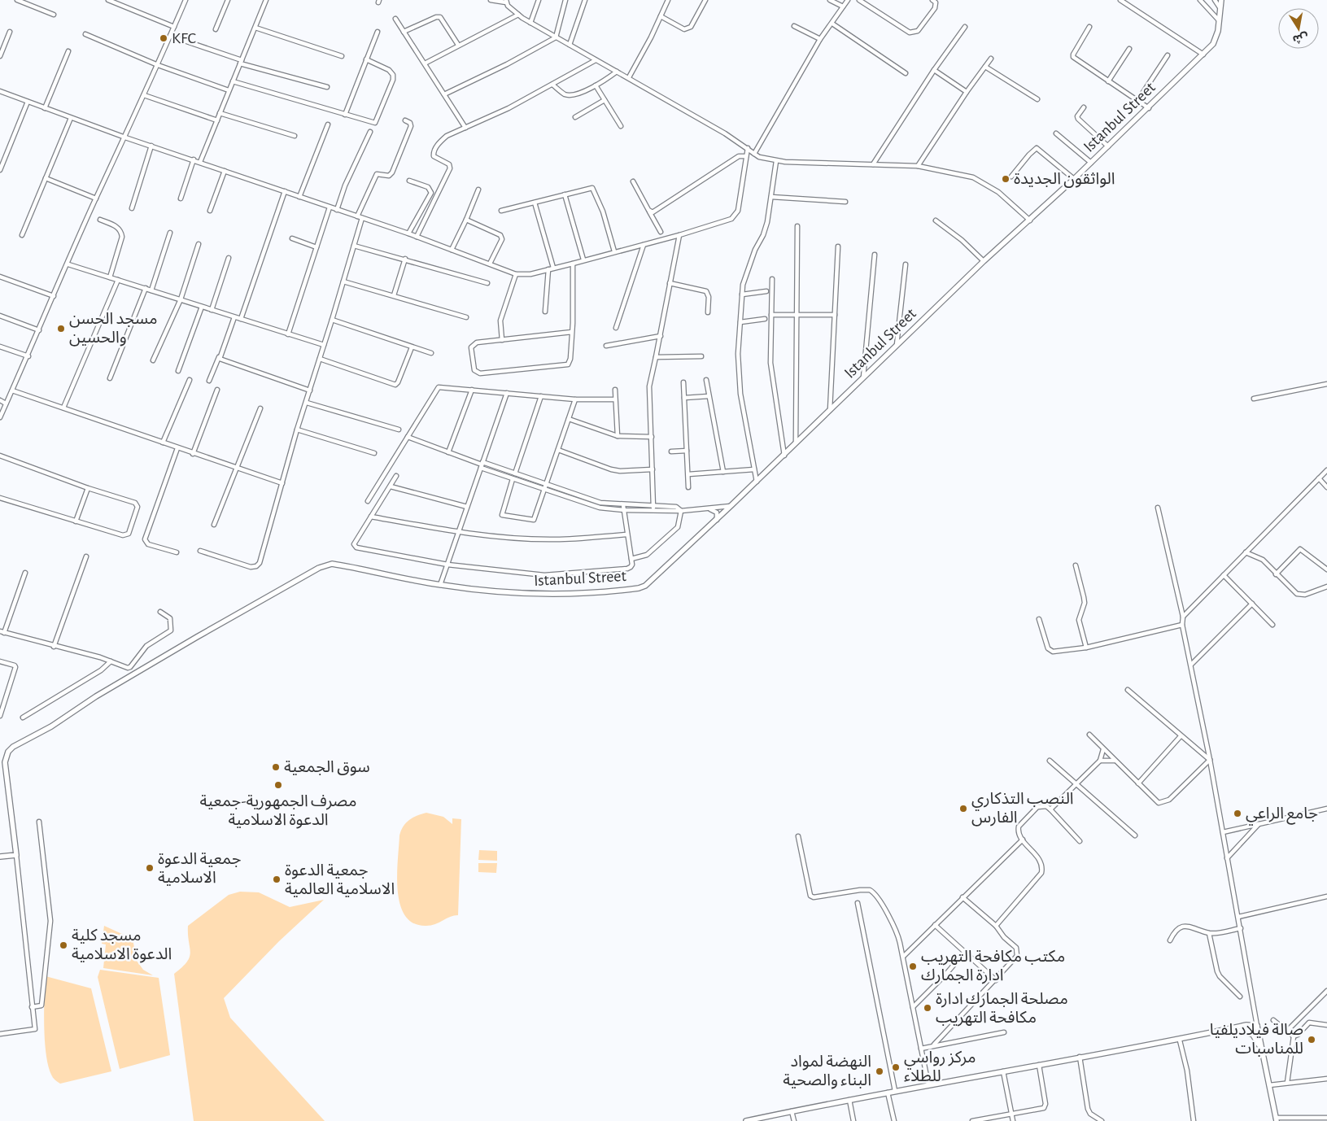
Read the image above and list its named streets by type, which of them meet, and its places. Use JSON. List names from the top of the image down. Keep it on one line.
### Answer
{"streets":{"street":["Istanbul Street"]},"places":["KFC","الواثقون الجديدة","مسجد الحسن والحسين","سوق الجمعية","مصرف الجمهورية-جمعية الدعوة الاسلامية","النصب التذكاري الفارس","جامع الراعي","جمعية الدعوة الاسلامية","جمعية الدعوة الاسلامية العالمية","مسجد كلية الدعوة الاسلامية","مكتب مكافحة التهريب ادارة الجمارك","مصلحة الجمارك ادارة مكافحة التهريب","صالة فيلاديلفيا للمناسبات","مركز رواسي للطلاء","النهضة لمواد البناء والصحية"],"north":"bottom"}
